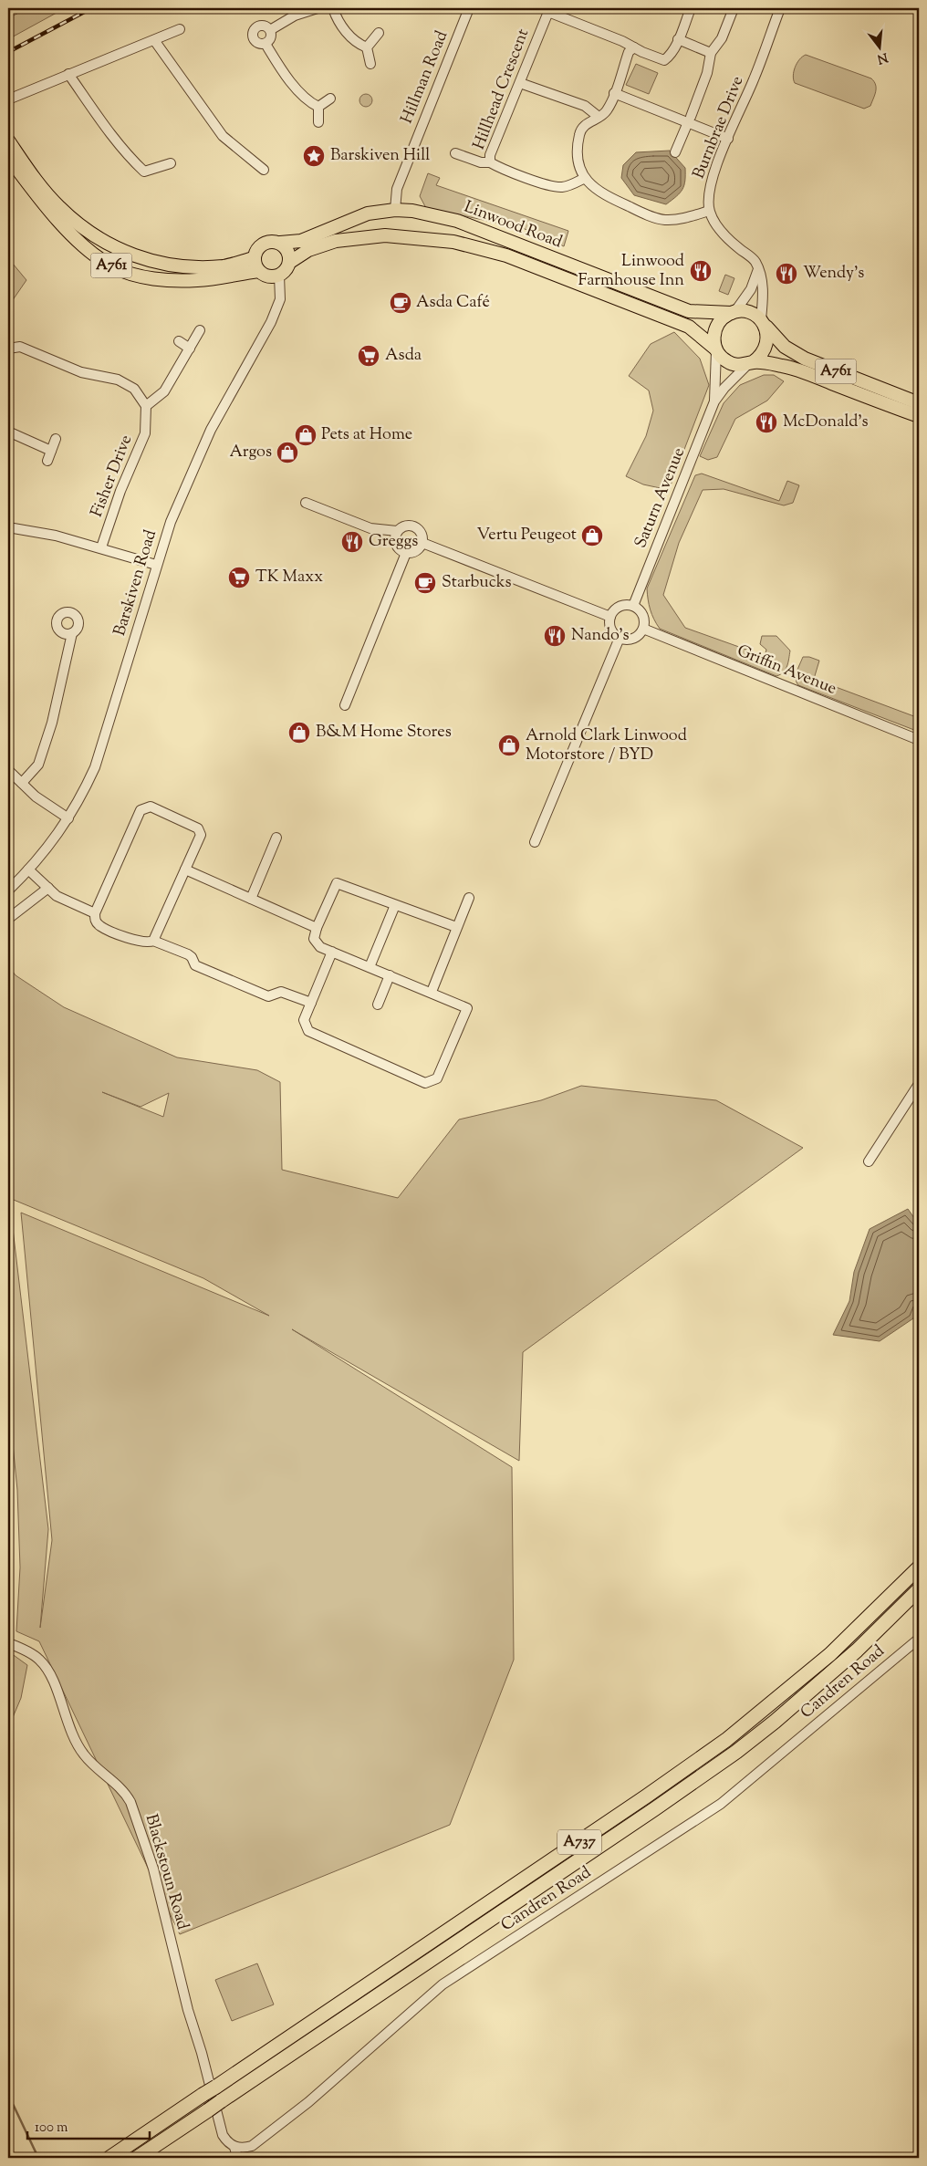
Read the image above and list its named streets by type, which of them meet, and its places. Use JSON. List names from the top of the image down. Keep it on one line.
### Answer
{"streets":{"highway":["A737"],"main road":["Linwood Road","A761"],"street":["Hillman Road","Hillhead Crescent","Burnbrae Drive","Fisher Drive","Saturn Avenue","Barskiven Road","Griffin Avenue","Candren Road","Blackstoun Road"]},"crossings":[["Hillman Road","Linwood Road"],["Linwood Road","A761"],["Linwood Road","Saturn Avenue"],["Linwood Road","Barskiven Road"],["A761","Saturn Avenue"],["A761","Barskiven Road"],["Saturn Avenue","Griffin Avenue"],["Candren Road","Blackstoun Road"]],"places":{"place":["Barskiven Hill"],"restaurant":["Linwood Farmhouse Inn","Wendy's","McDonald's","Greggs","Nando's"],"cafe":["Asda Café","Starbucks"],"supermarket":["Asda","TK Maxx"],"shop":["Pets at Home","Argos","Vertu Peugeot","B&M Home Stores","Arnold Clark Linwood Motorstore / BYD"]},"scale_bar":"100 m","north":"bottom"}
